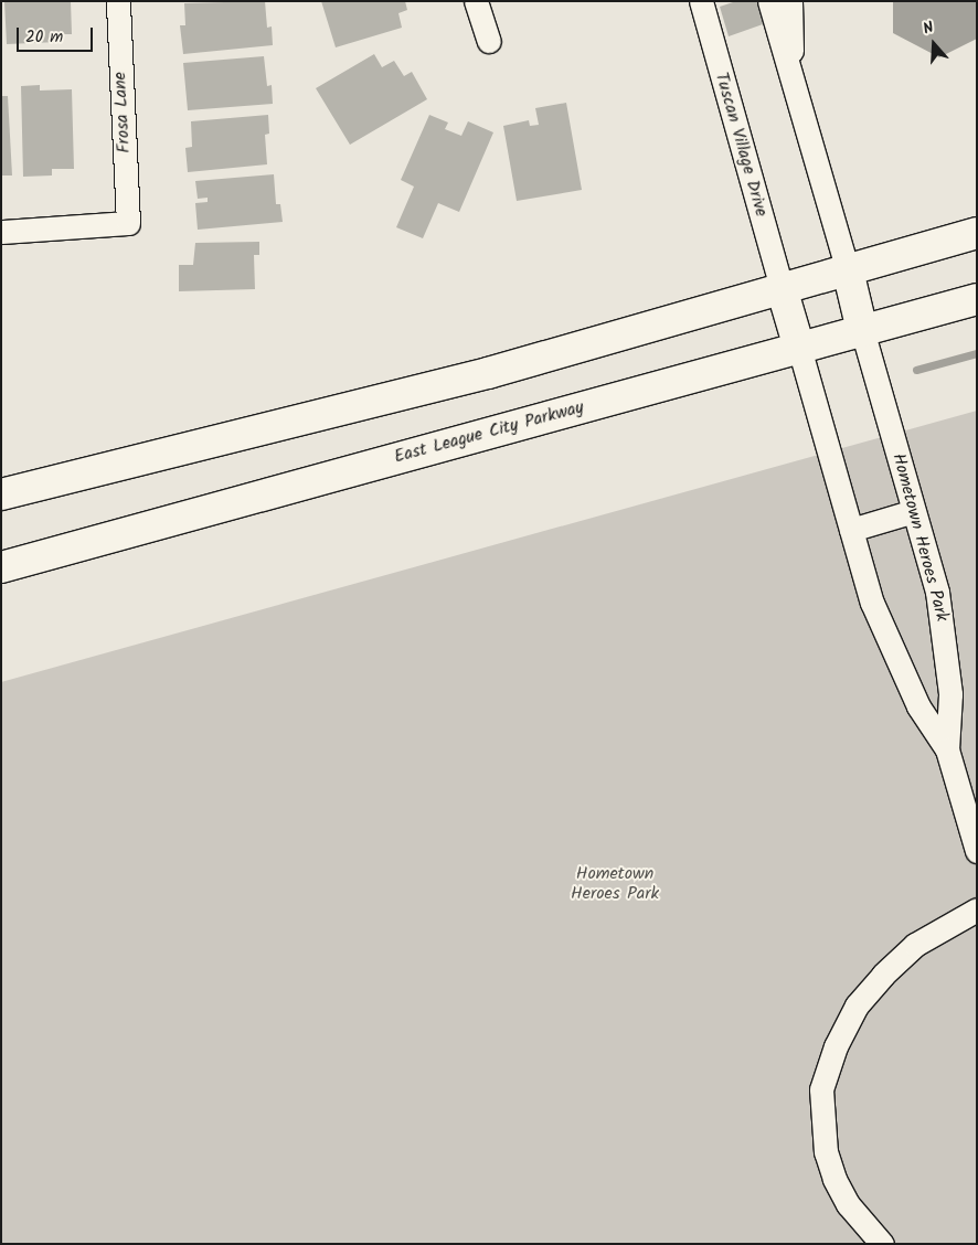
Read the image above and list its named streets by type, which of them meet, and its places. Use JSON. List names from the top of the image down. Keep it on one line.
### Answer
{"streets":{"main road":["East League City Parkway"],"street":["Frosa Lane","Tuscan Village Drive","Hometown Heroes Park"]},"crossings":[["East League City Parkway","Hometown Heroes Park"]],"parks":["Hometown Heroes Park"],"scale_bar":"20 m","north":"top"}
